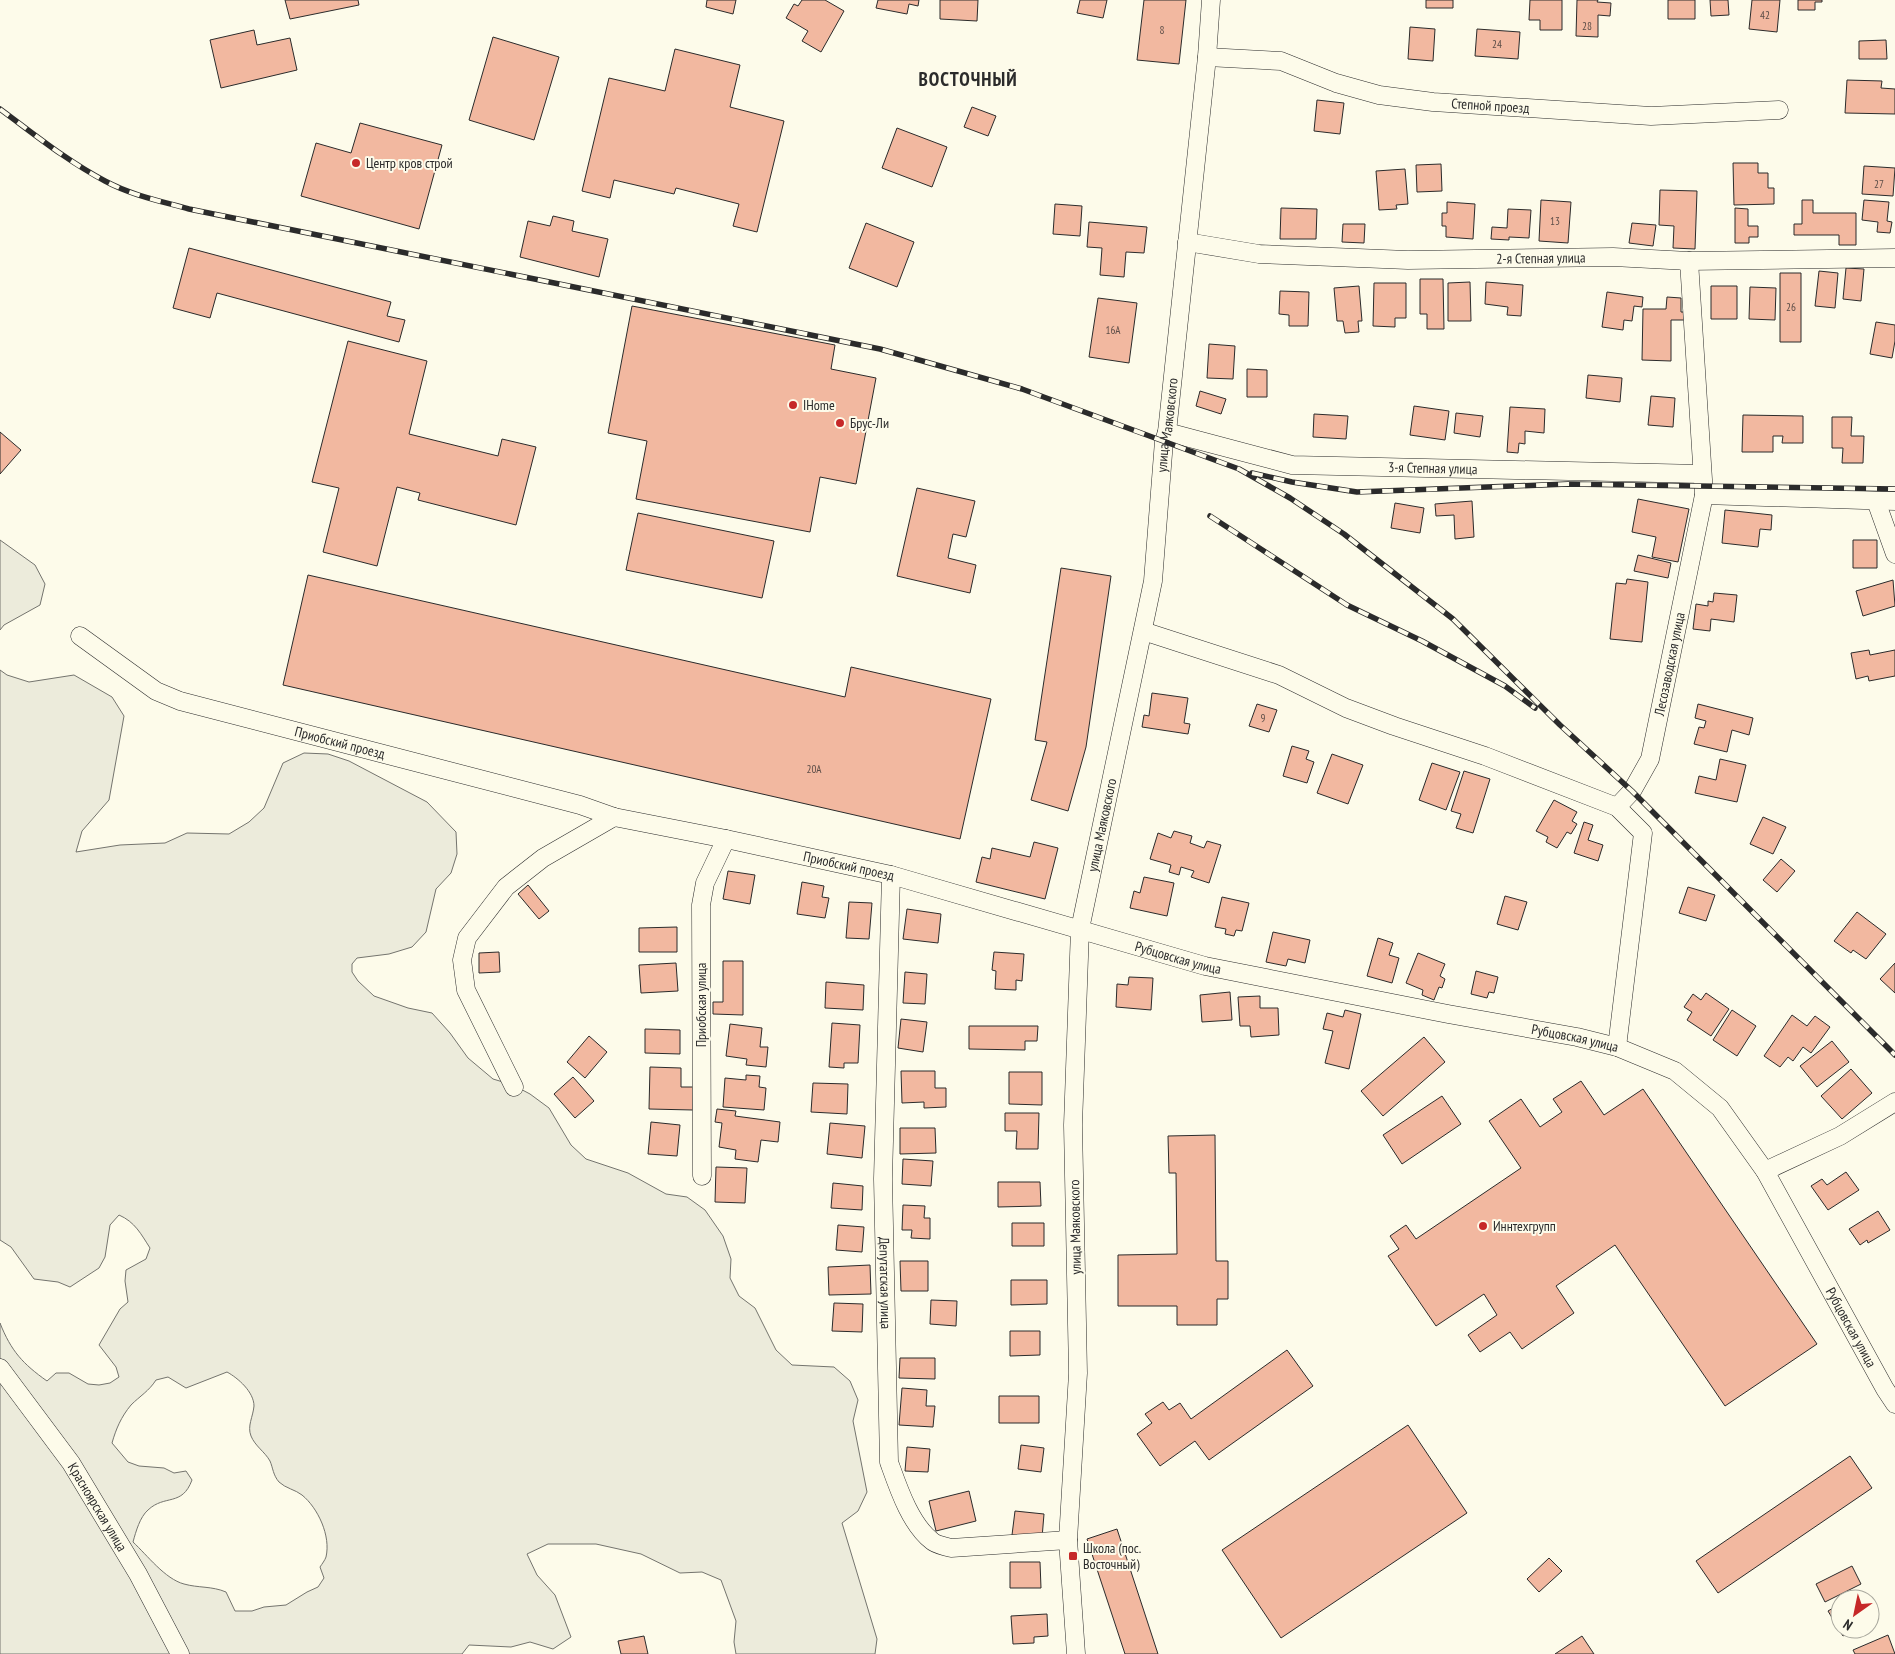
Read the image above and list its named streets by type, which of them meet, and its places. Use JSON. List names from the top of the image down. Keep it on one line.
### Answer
{"streets":{"street":["Степной проезд","2-я Степная улица","улица Маяковского","3-я Степная улица","Лесозаводская улица","Приобский проезд","Рубцовская улица","Приобская улица","Депутатская улица","Красноярская улица"]},"crossings":[["Степной проезд","улица Маяковского"],["2-я Степная улица","улица Маяковского"],["2-я Степная улица","Лесозаводская улица"],["улица Маяковского","3-я Степная улица"],["улица Маяковского","Приобский проезд"],["улица Маяковского","Рубцовская улица"],["улица Маяковского","Депутатская улица"],["3-я Степная улица","Лесозаводская улица"],["Приобский проезд","Рубцовская улица"],["Приобский проезд","Приобская улица"],["Приобский проезд","Депутатская улица"]],"districts":["ВОСТОЧНЫЙ"],"places":{"other":["Центр кров строй","IHome","Брус-Ли","Иннтехгрупп"],"transit":["Школа (пос. Восточный)"]},"house_numbers":["42","28","8","24","27","13","26","16А","9","20А"],"north":"bottom left"}
